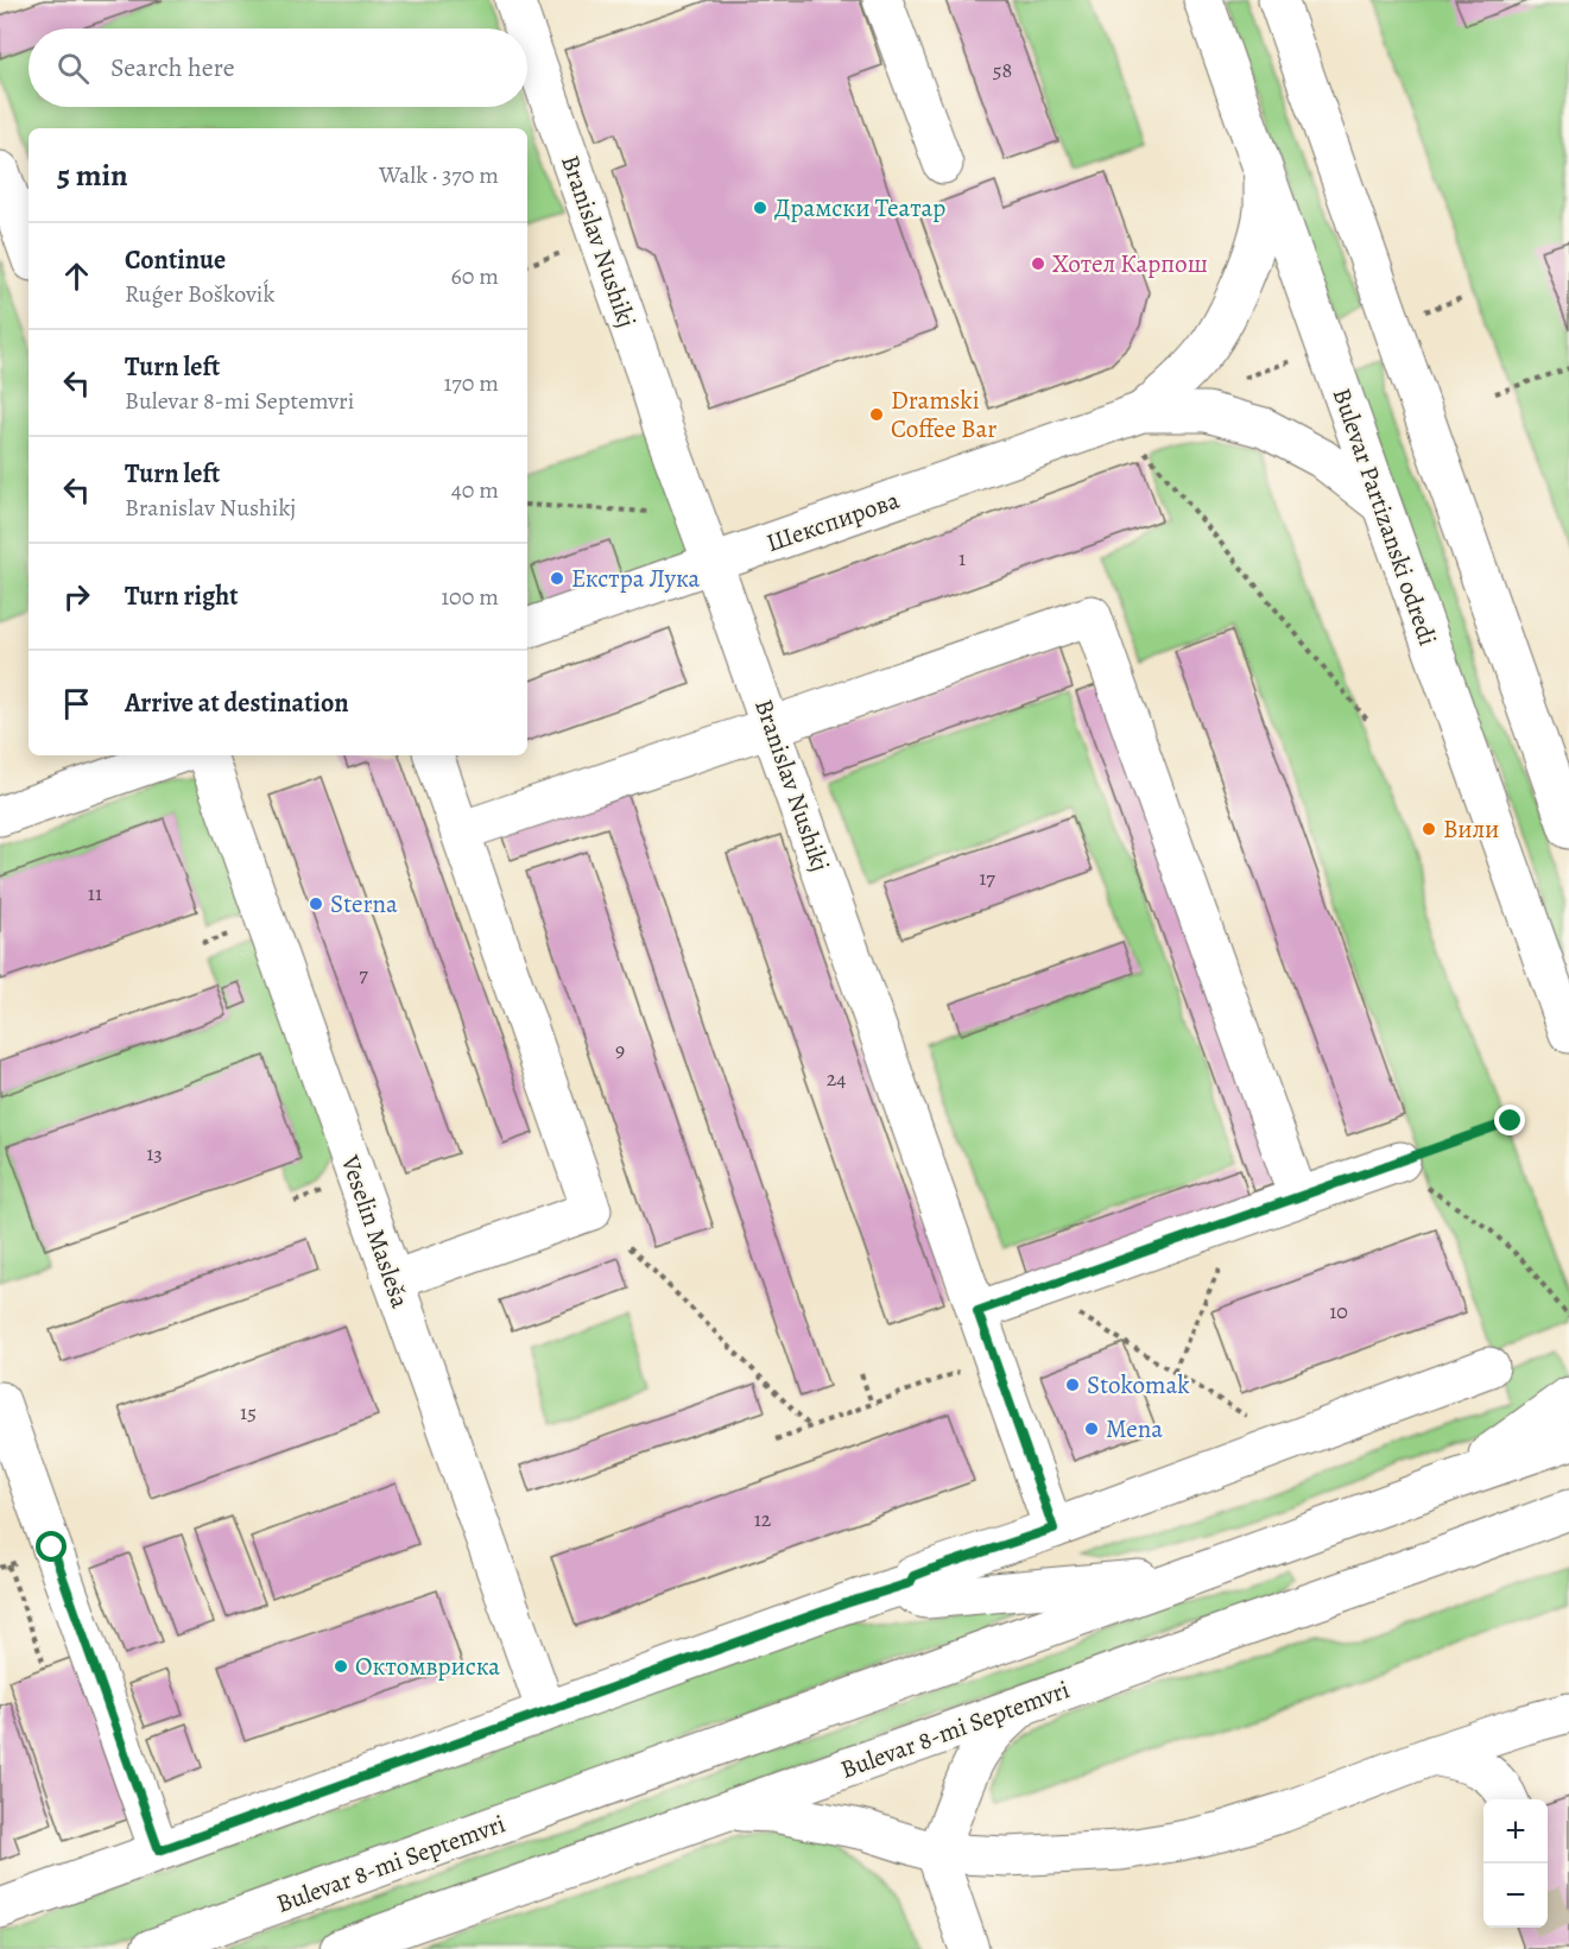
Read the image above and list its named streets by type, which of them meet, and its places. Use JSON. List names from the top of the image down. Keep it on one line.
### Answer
{"streets":{"street":["Branislav Nushikj","Bulevar Partizanski odredi","Шекспирова","Veselin Masleša","Bulevar 8-mi Septemvri"]},"crossings":[["Branislav Nushikj","Шекспирова"],["Bulevar Partizanski odredi","Шекспирова"]],"places":["Драмски Театар","Хотел Карпош","Dramski Coffee Bar","Екстра Лука","Вили","Sterna","Stokomak","Mena","Октомвриска"],"house_numbers":["58","1","17","11","7","9","24","13","10","15","12"],"page":{"search":"Search here","heading":["5 min","Walk · 370 m"],"list":[["Continue","Ruǵer Boškoviḱ","60 m"],["Turn left","Bulevar 8-mi Septemvri","170 m"],["Turn left","Branislav Nushikj","40 m"],["Turn right","100 m"],"Arrive at destination"],"map_buttons":["+","−"]}}
